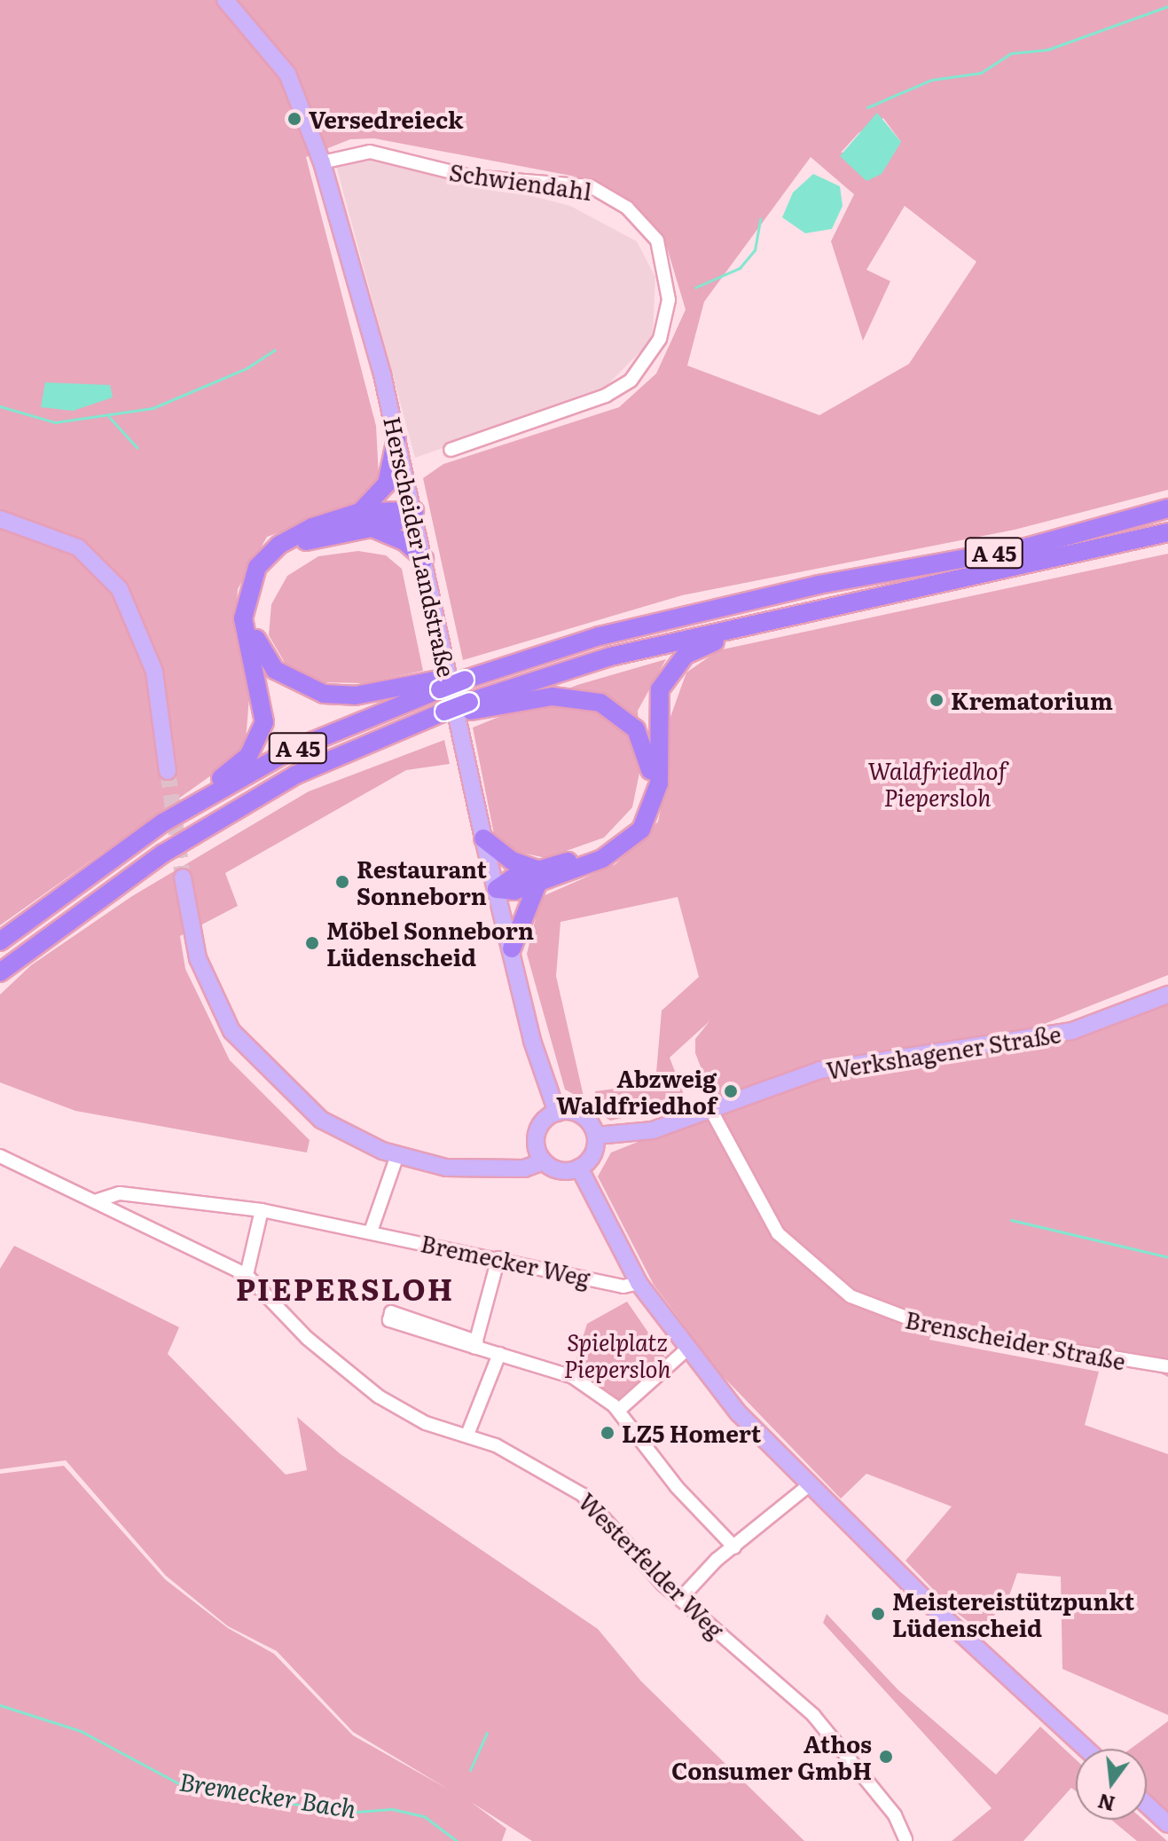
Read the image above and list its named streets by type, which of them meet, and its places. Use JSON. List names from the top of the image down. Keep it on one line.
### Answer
{"streets":{"highway":["A 45"],"main road":["Herscheider Landstraße","Werkshagener Straße"],"street":["Schwiendahl","Bremecker Weg","Brenscheider Straße","Westerfelder Weg"]},"crossings":[["Schwiendahl","Herscheider Landstraße"],["Herscheider Landstraße","Werkshagener Straße"],["Werkshagener Straße","Brenscheider Straße"],["Bremecker Weg","Westerfelder Weg"]],"districts":["PIEPERSLOH"],"water":["Bremecker Bach"],"parks":["Waldfriedhof Piepersloh","Spielplatz Piepersloh"],"places":["Versedreieck","Krematorium","Restaurant Sonneborn","Möbel Sonneborn Lüdenscheid","Abzweig Waldfriedhof","LZ5 Homert","Meistereistützpunkt Lüdenscheid","Athos Consumer GmbH"],"north":"bottom"}
